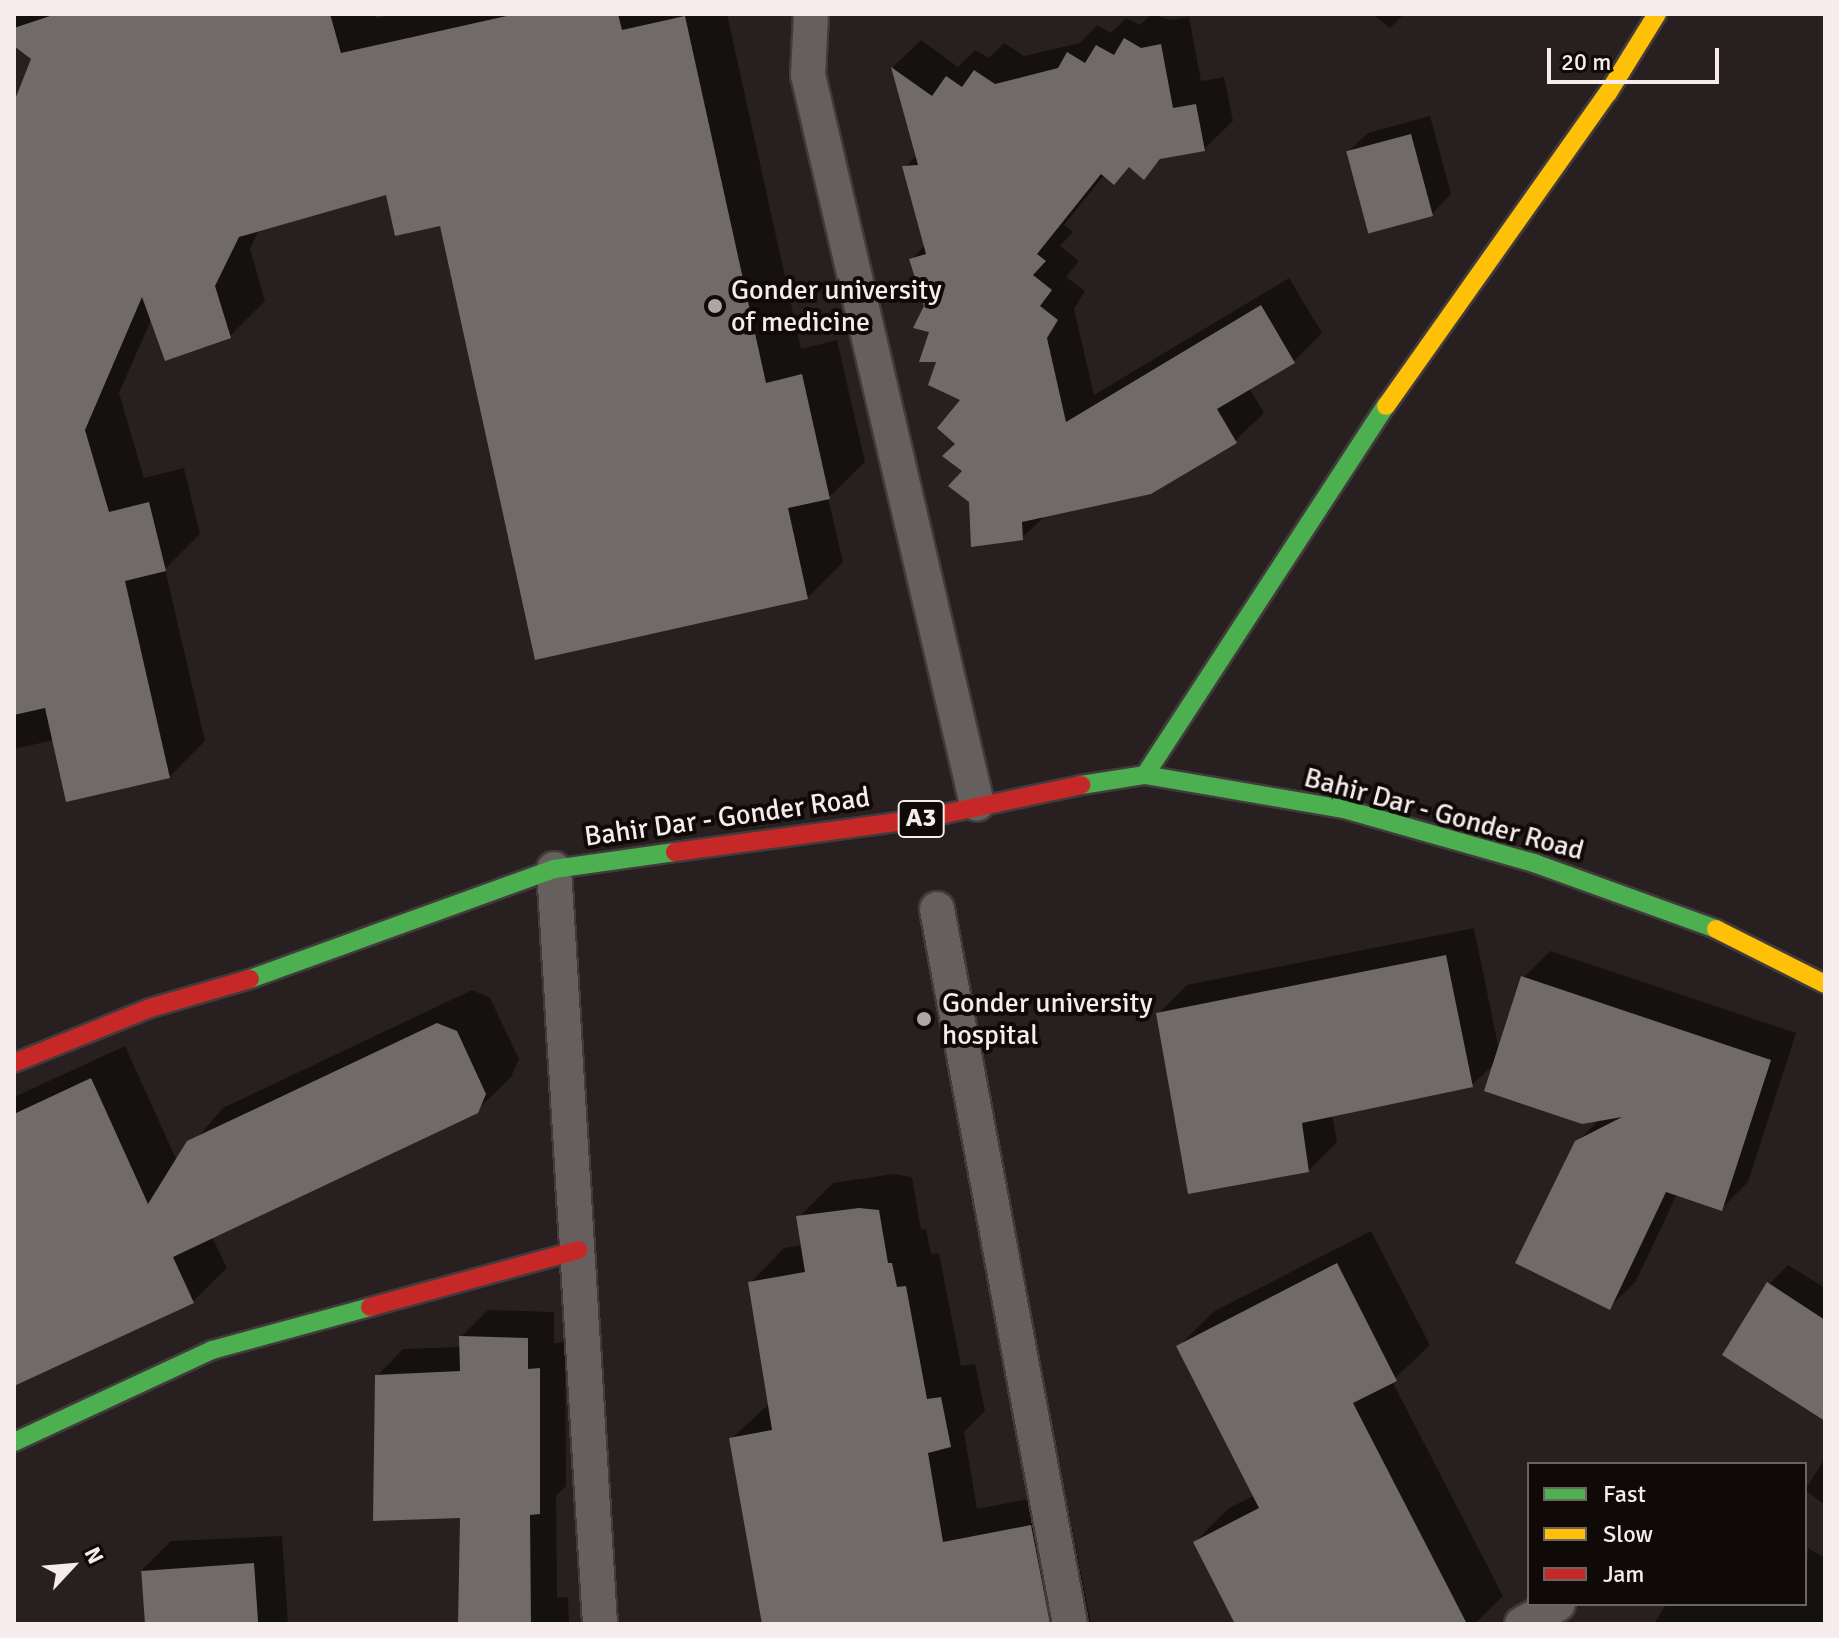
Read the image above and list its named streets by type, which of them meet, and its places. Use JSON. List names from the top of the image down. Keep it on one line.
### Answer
{"streets":{"main road":["Bahir Dar - Gonder Road","A3"]},"places":["Gonder university of medicine","Gonder university hospital"],"legend":["Fast","Slow","Jam"],"scale_bar":"20 m","north":"top right"}
